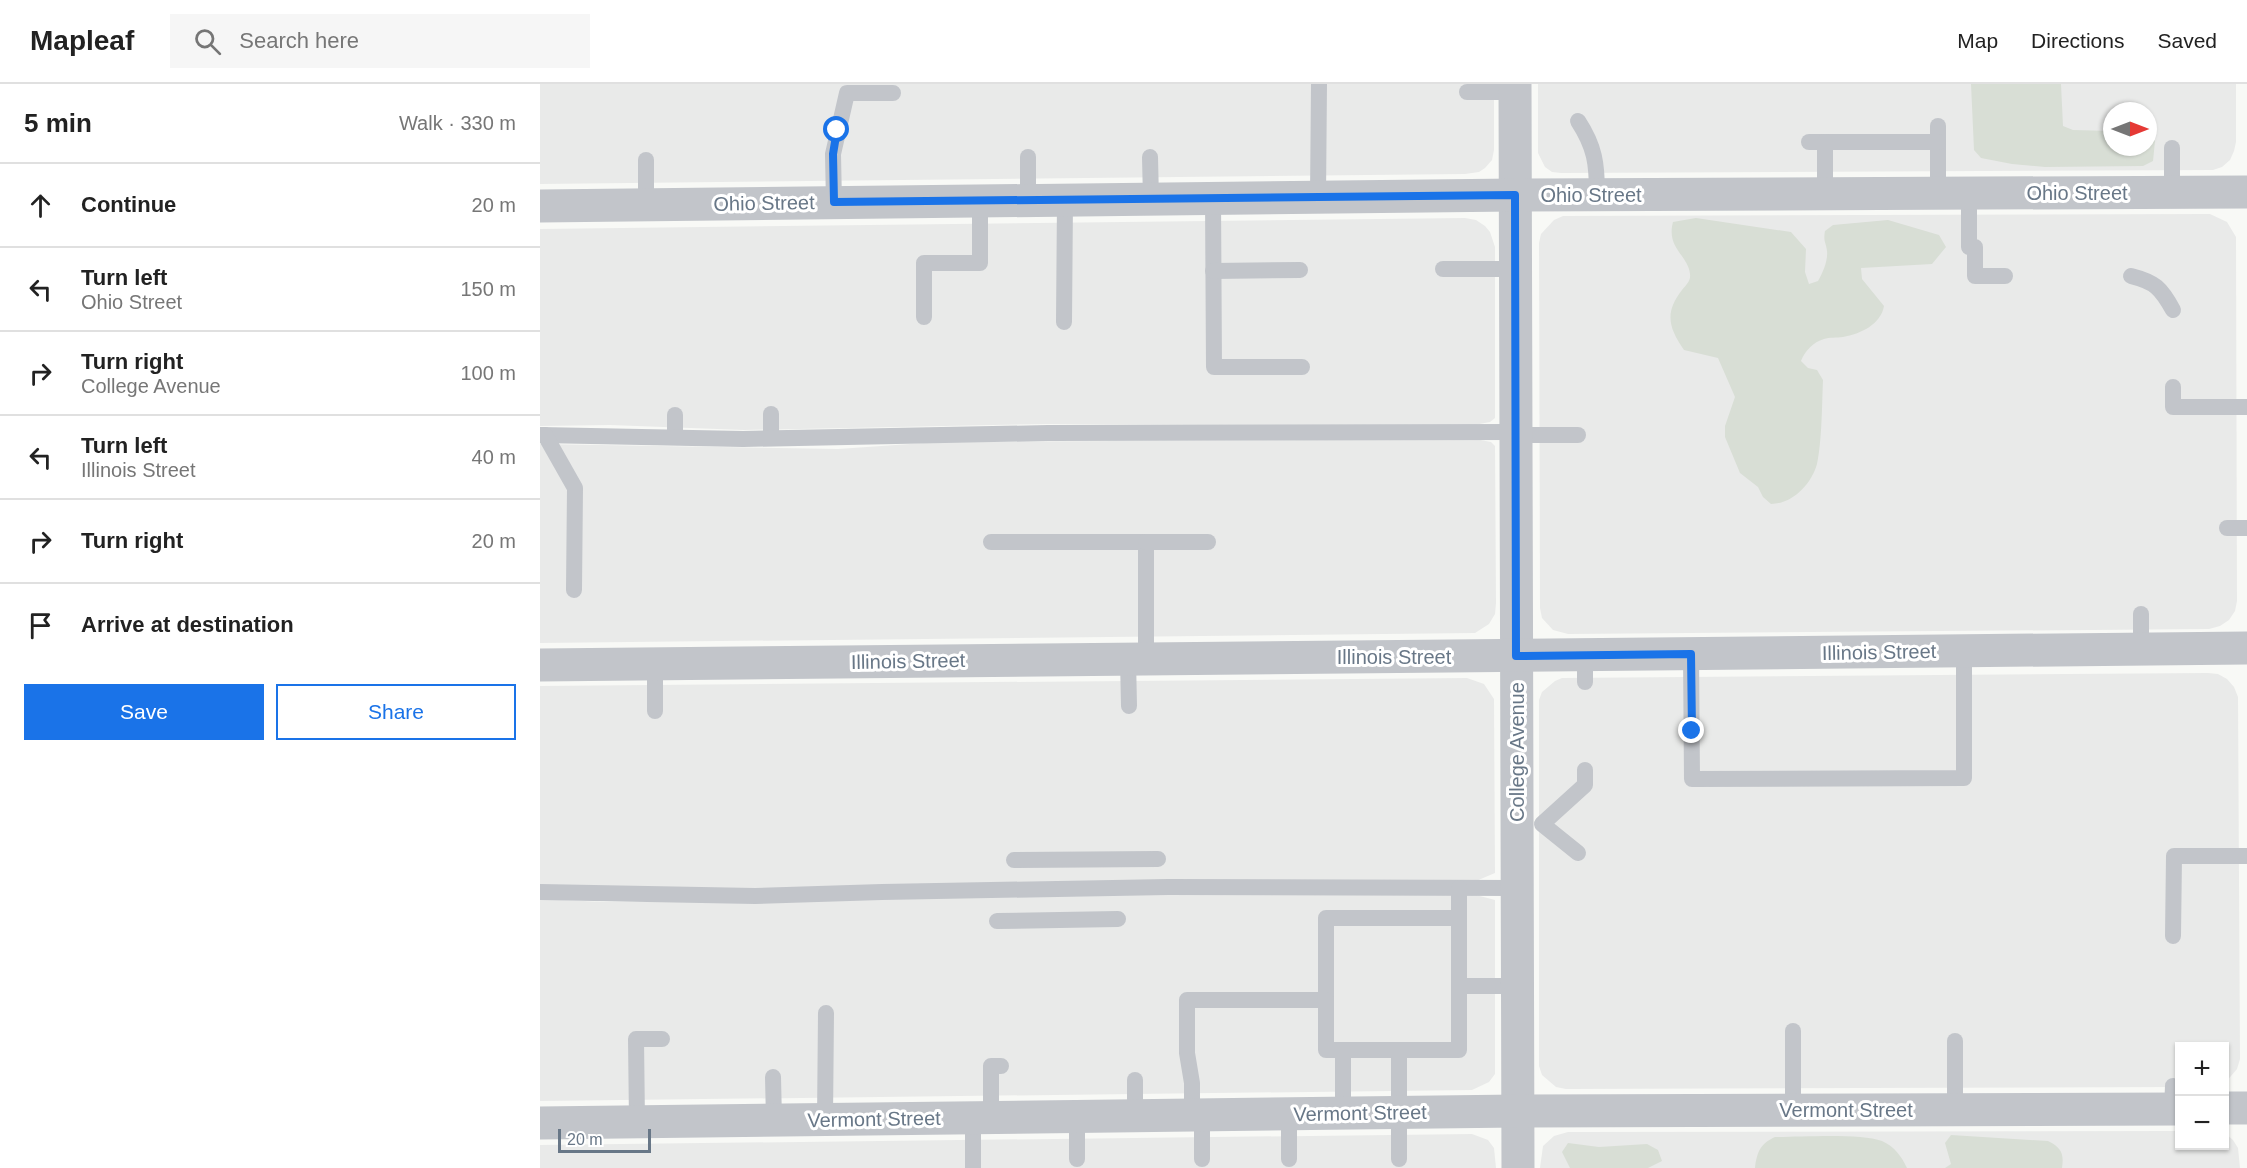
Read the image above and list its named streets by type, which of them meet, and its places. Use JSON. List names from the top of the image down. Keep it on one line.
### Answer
{"streets":{"street":["Ohio Street","Illinois Street","College Avenue","Vermont Street"]},"crossings":[["Ohio Street","College Avenue"],["Illinois Street","College Avenue"],["College Avenue","Vermont Street"]],"scale_bar":"20 m","north":"right","page":{"header":"Mapleaf","search":"Search here","nav":["Map","Directions","Saved"],"heading":["5 min","Walk · 330 m"],"list":[["Continue","20 m"],["Turn left","Ohio Street","150 m"],["Turn right","College Avenue","100 m"],["Turn left","Illinois Street","40 m"],["Turn right","20 m"],"Arrive at destination"],"buttons":["Save","Share"],"map_buttons":["+","−"],"scale":"20 m"}}
